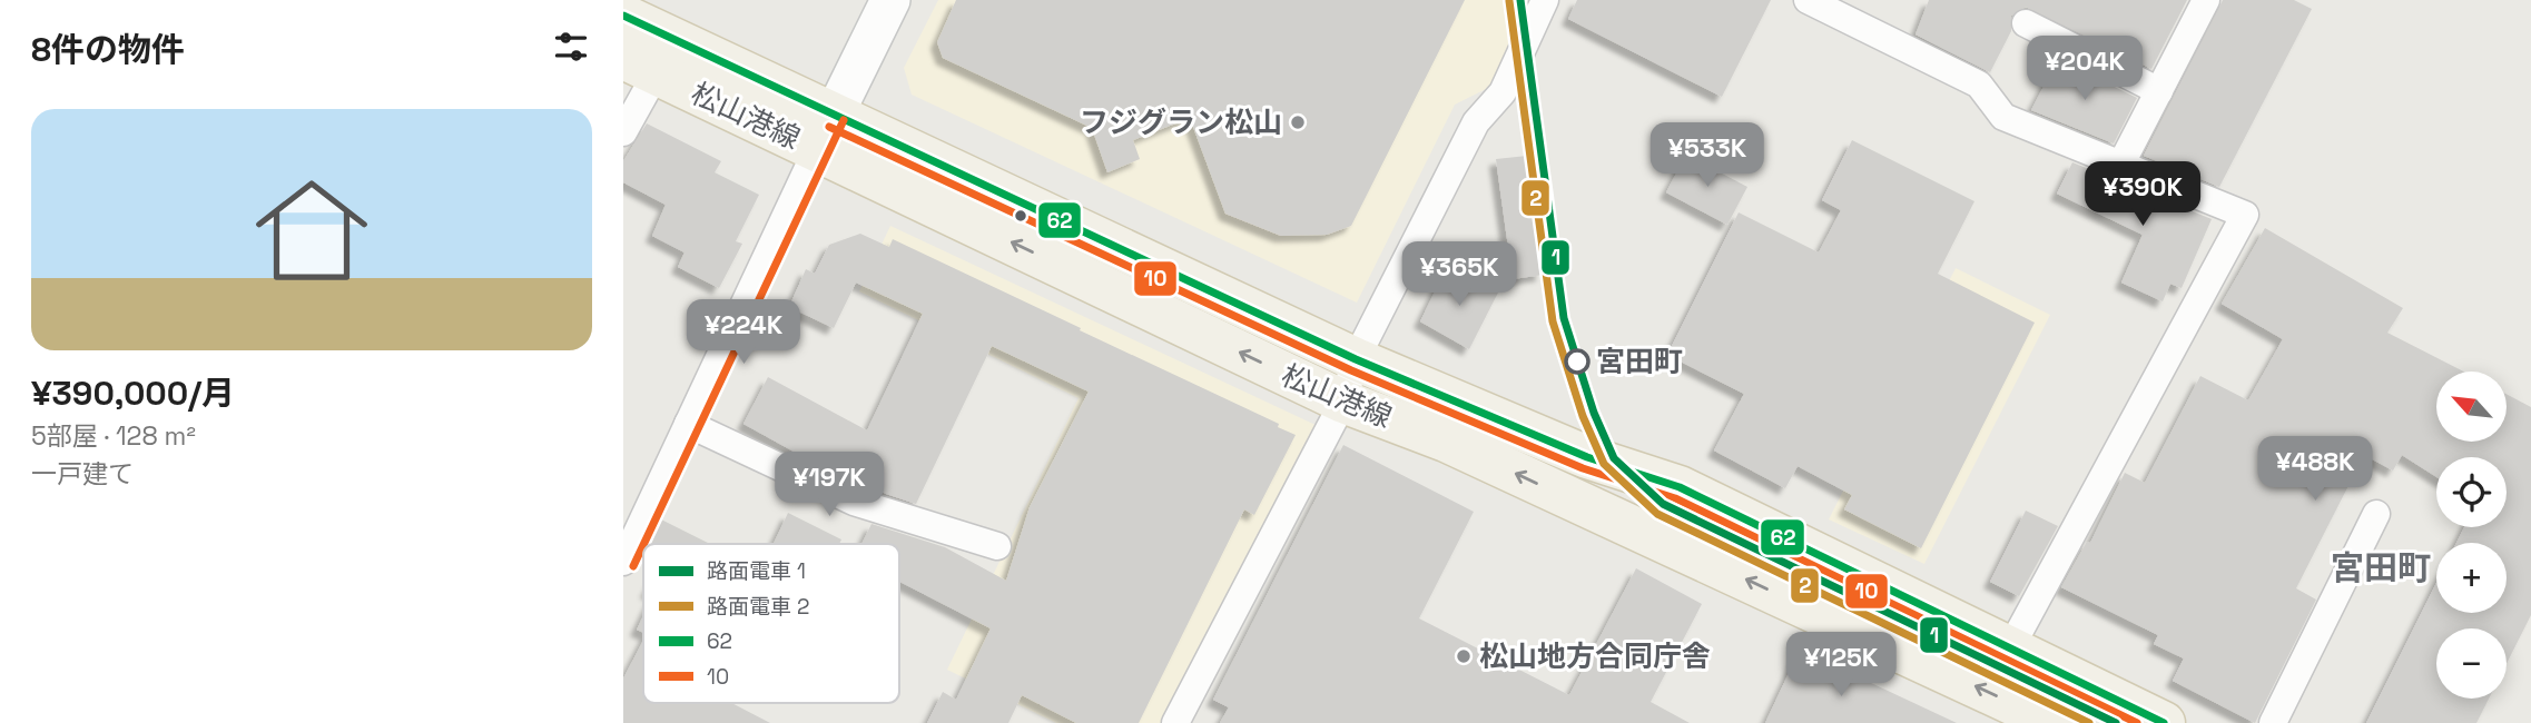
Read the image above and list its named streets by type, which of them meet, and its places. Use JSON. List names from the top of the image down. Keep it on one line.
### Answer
{"streets":{"main road":["松山港線"]},"districts":["宮田町"],"places":["フジグラン松山","宮田町","松山地方合同庁舎"],"lines":["tram line 1","tram line 2","transit line 62","transit line 10"],"legend":["路面電車 1","路面電車 2","62","10"],"north":"top left","page":{"heading":"8件の物件","price":["¥204K","¥533K","¥390K","¥365K","¥224K","¥488K","¥197K","¥125K"],"list":[{"name":"¥390,000/月","note":"5部屋 · 128 m² · 一戸建て"}],"map_buttons":["+","−"]}}
